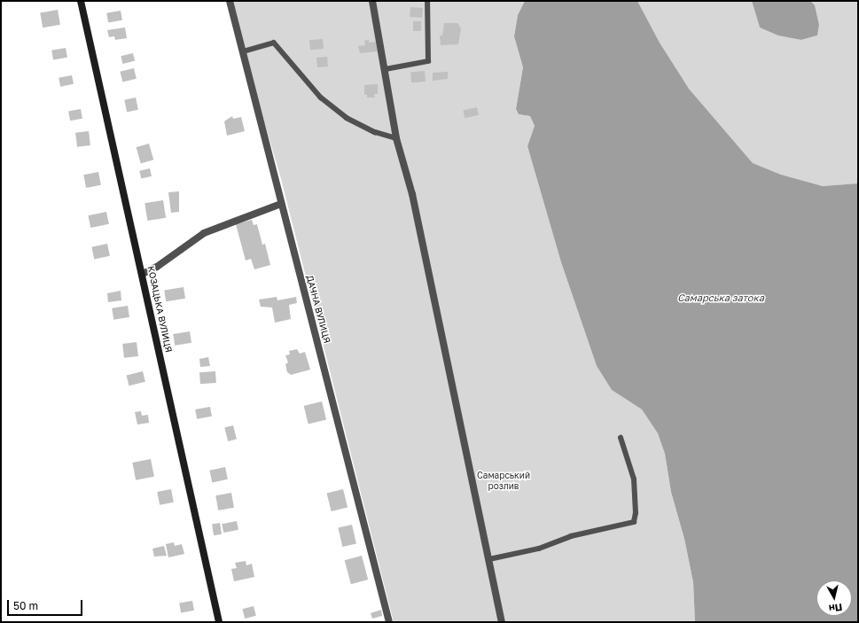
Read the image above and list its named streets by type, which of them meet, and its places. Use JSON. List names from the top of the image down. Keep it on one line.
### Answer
{"streets":{"street":["КОЗАЦЬКА ВУЛИЦЯ","ДАЧНА ВУЛИЦЯ"]},"water":["Самарська затока"],"parks":["Самарський розлив"],"scale_bar":"50 m","north":"bottom"}
